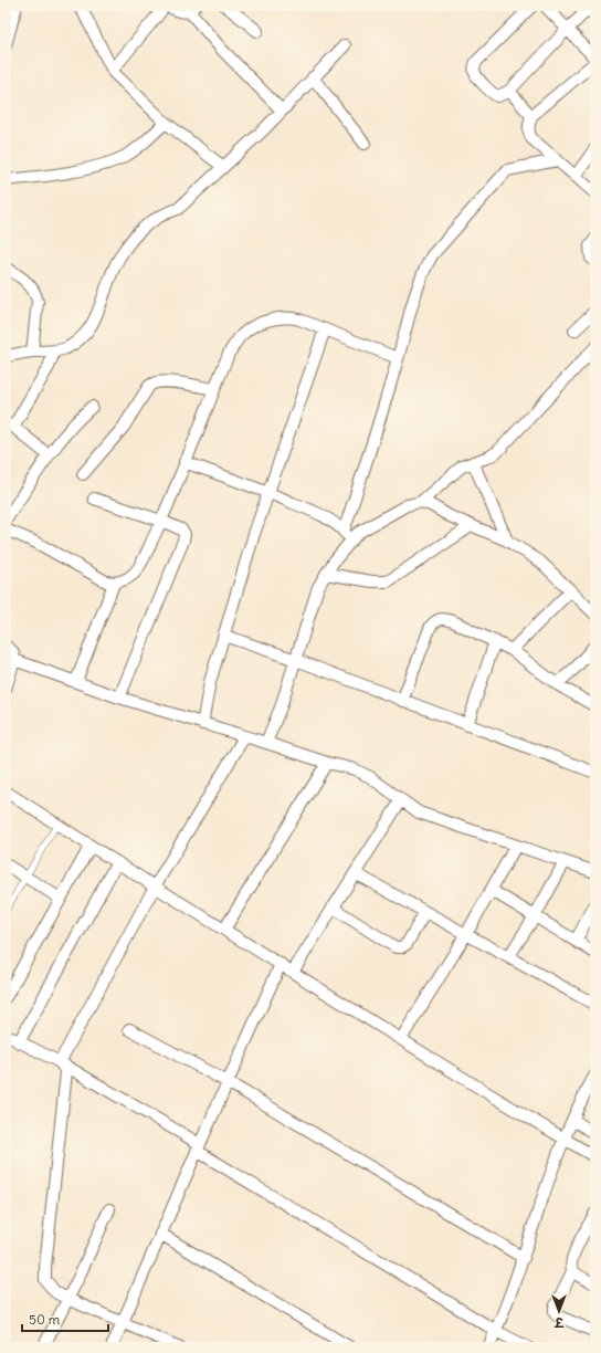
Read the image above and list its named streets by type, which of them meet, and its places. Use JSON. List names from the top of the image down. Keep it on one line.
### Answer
{"scale_bar":"50 m","north":"bottom"}
